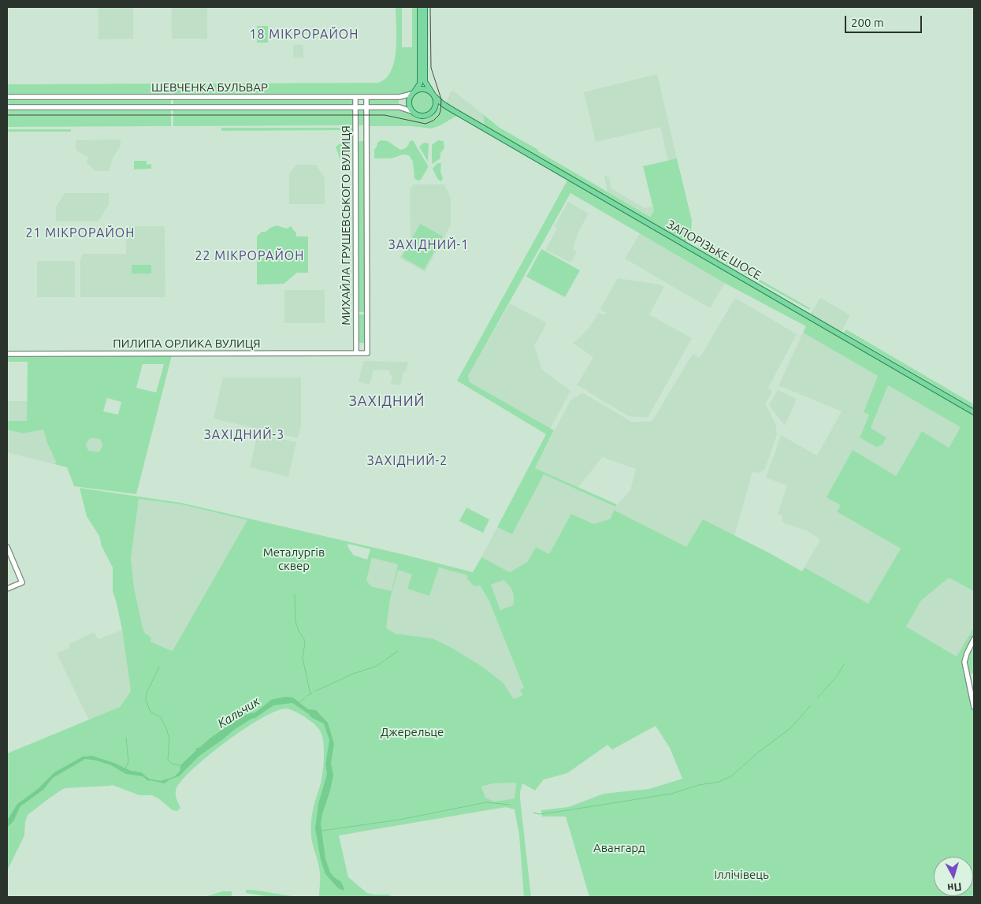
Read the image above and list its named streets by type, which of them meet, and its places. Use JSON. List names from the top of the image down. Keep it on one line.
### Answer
{"streets":{"main road":["ЗАПОРІЗЬКЕ ШОСЕ"],"street":["ШЕВЧЕНКА БУЛЬВАР","МИХАЙЛА ГРУШЕВСЬКОГО ВУЛИЦЯ","ПИЛИПА ОРЛИКА ВУЛИЦЯ"]},"crossings":[["ШЕВЧЕНКА БУЛЬВАР","МИХАЙЛА ГРУШЕВСЬКОГО ВУЛИЦЯ"],["ШЕВЧЕНКА БУЛЬВАР","ЗАПОРІЗЬКЕ ШОСЕ"],["МИХАЙЛА ГРУШЕВСЬКОГО ВУЛИЦЯ","ПИЛИПА ОРЛИКА ВУЛИЦЯ"]],"districts":["18 МІКРОРАЙОН","21 МІКРОРАЙОН","ЗАХІДНИЙ-1","22 МІКРОРАЙОН","ЗАХІДНИЙ","ЗАХІДНИЙ-3","ЗАХІДНИЙ-2"],"water":["Кальчик"],"parks":["Металургів сквер","Джерельце","Авангард","Іллічівець"],"scale_bar":"200 m","north":"bottom"}
